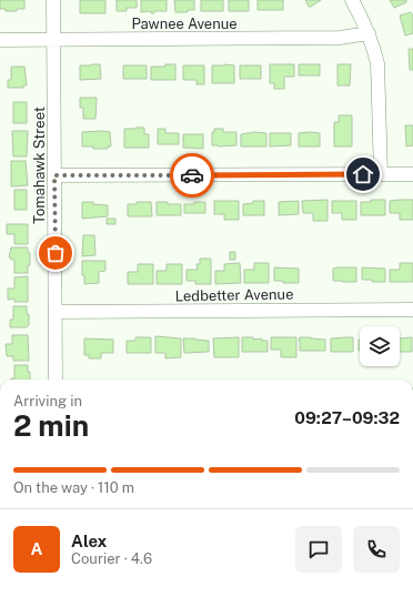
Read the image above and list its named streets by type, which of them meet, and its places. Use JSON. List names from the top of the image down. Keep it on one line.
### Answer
{"streets":{"street":["Pawnee Avenue","Tomahawk Street","Ledbetter Avenue"]},"crossings":[["Pawnee Avenue","Tomahawk Street"],["Tomahawk Street","Ledbetter Avenue"]],"page":{"heading":["2 min","Arriving in","09:27–09:32"],"panel":["Alex","Courier · 4.6"],"bar":"On the way · 110 m","round":"A"}}
